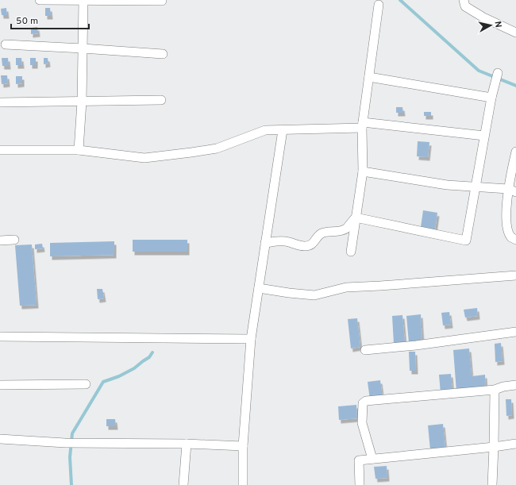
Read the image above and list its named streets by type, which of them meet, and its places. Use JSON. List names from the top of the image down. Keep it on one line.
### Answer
{"scale_bar":"50 m","north":"right"}
